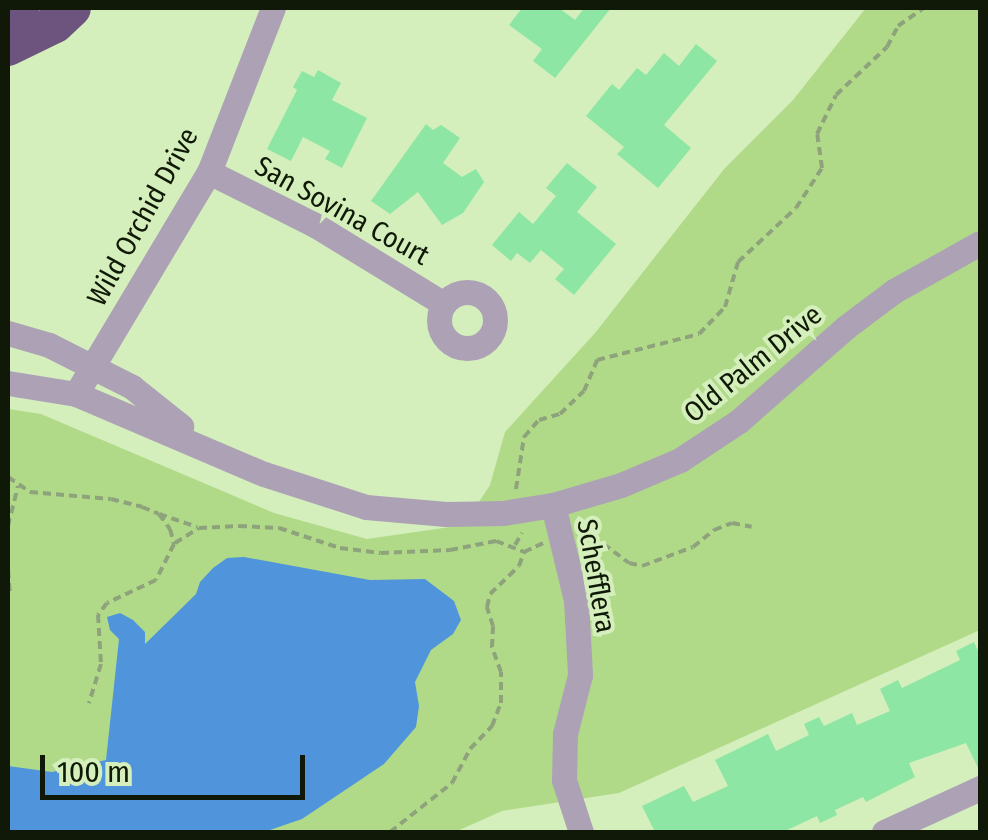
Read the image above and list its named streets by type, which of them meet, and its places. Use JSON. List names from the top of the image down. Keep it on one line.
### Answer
{"streets":{"street":["San Sovina Court","Wild Orchid Drive","Old Palm Drive","Schefflera"]},"crossings":[["San Sovina Court","Wild Orchid Drive"],["Wild Orchid Drive","Old Palm Drive"],["Old Palm Drive","Schefflera"]],"scale_bar":"100 m"}
